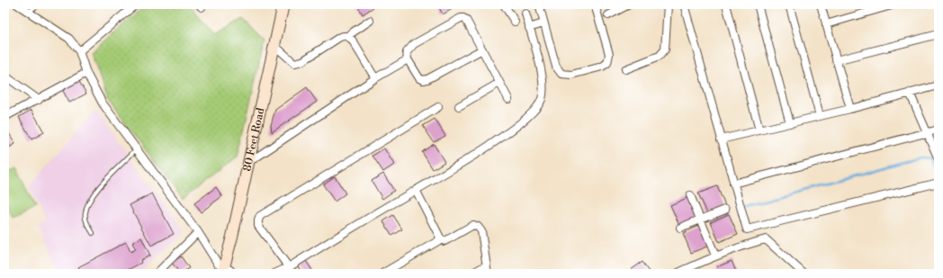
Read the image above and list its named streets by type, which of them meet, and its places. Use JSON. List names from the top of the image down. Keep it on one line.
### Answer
{"streets":{"main road":["80 Feet Road"]}}
